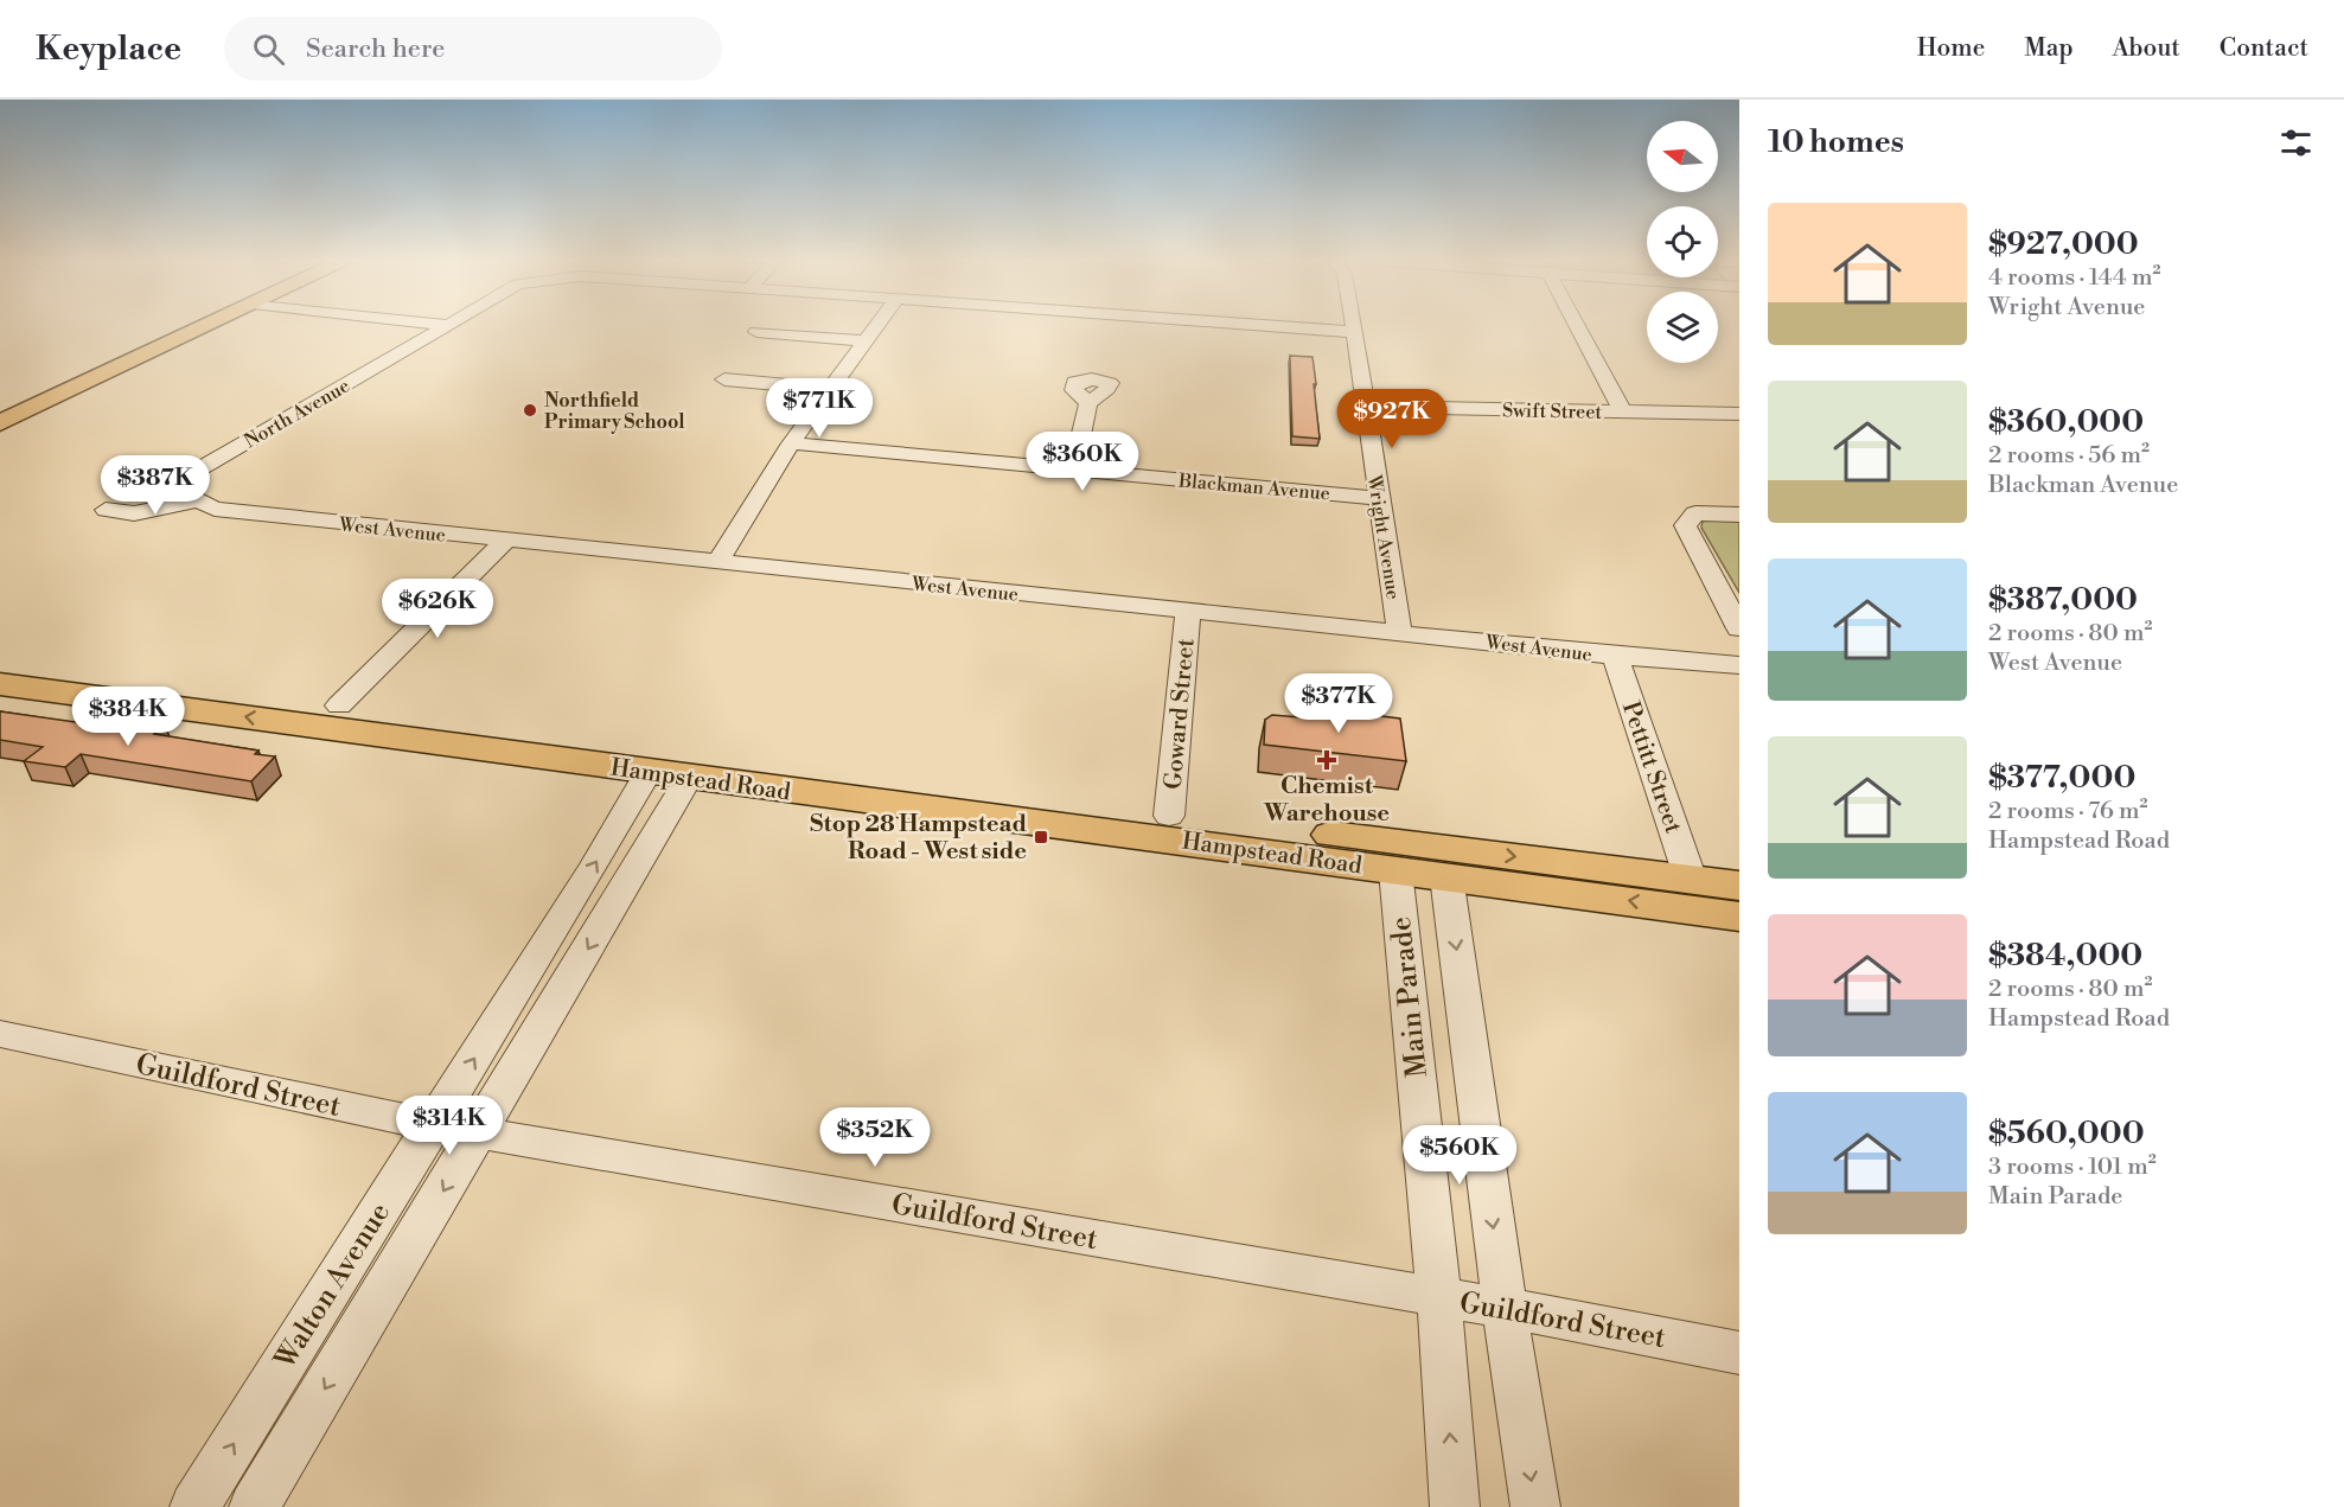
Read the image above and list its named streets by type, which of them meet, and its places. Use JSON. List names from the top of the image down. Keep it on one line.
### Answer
{"streets":{"highway":["Hampstead Road"],"street":["Swift Street","North Avenue","Blackman Avenue","West Avenue","Wright Avenue","Goward Street","Pettitt Street","Main Parade","Guildford Street","Walton Avenue"]},"crossings":[["Swift Street","Wright Avenue"],["North Avenue","West Avenue"],["Blackman Avenue","Wright Avenue"],["West Avenue","Wright Avenue"],["West Avenue","Goward Street"],["West Avenue","Pettitt Street"],["Goward Street","Hampstead Road"],["Pettitt Street","Hampstead Road"],["Hampstead Road","Main Parade"],["Hampstead Road","Walton Avenue"],["Main Parade","Guildford Street"],["Guildford Street","Walton Avenue"]],"places":{"other":["Northfield Primary School"],"health":["Chemist Warehouse"],"transit":["Stop 28 Hampstead Road - West side"]},"north":"left","page":{"header":"Keyplace","search":"Search here","nav":["Home","Map","About","Contact"],"heading":"10 homes","list":[{"name":"$927,000","note":"4 rooms · 144 m² · Wright Avenue"},{"name":"$360,000","note":"2 rooms · 56 m² · Blackman Avenue"},{"name":"$387,000","note":"2 rooms · 80 m² · West Avenue"},{"name":"$377,000","note":"2 rooms · 76 m² · Hampstead Road"},{"name":"$384,000","note":"2 rooms · 80 m² · Hampstead Road"},{"name":"$560,000","note":"3 rooms · 101 m² · Main Parade"}],"price":["$771K","$927K","$360K","$387K","$626K","$377K","$384K","$314K","$352K","$560K"]}}
